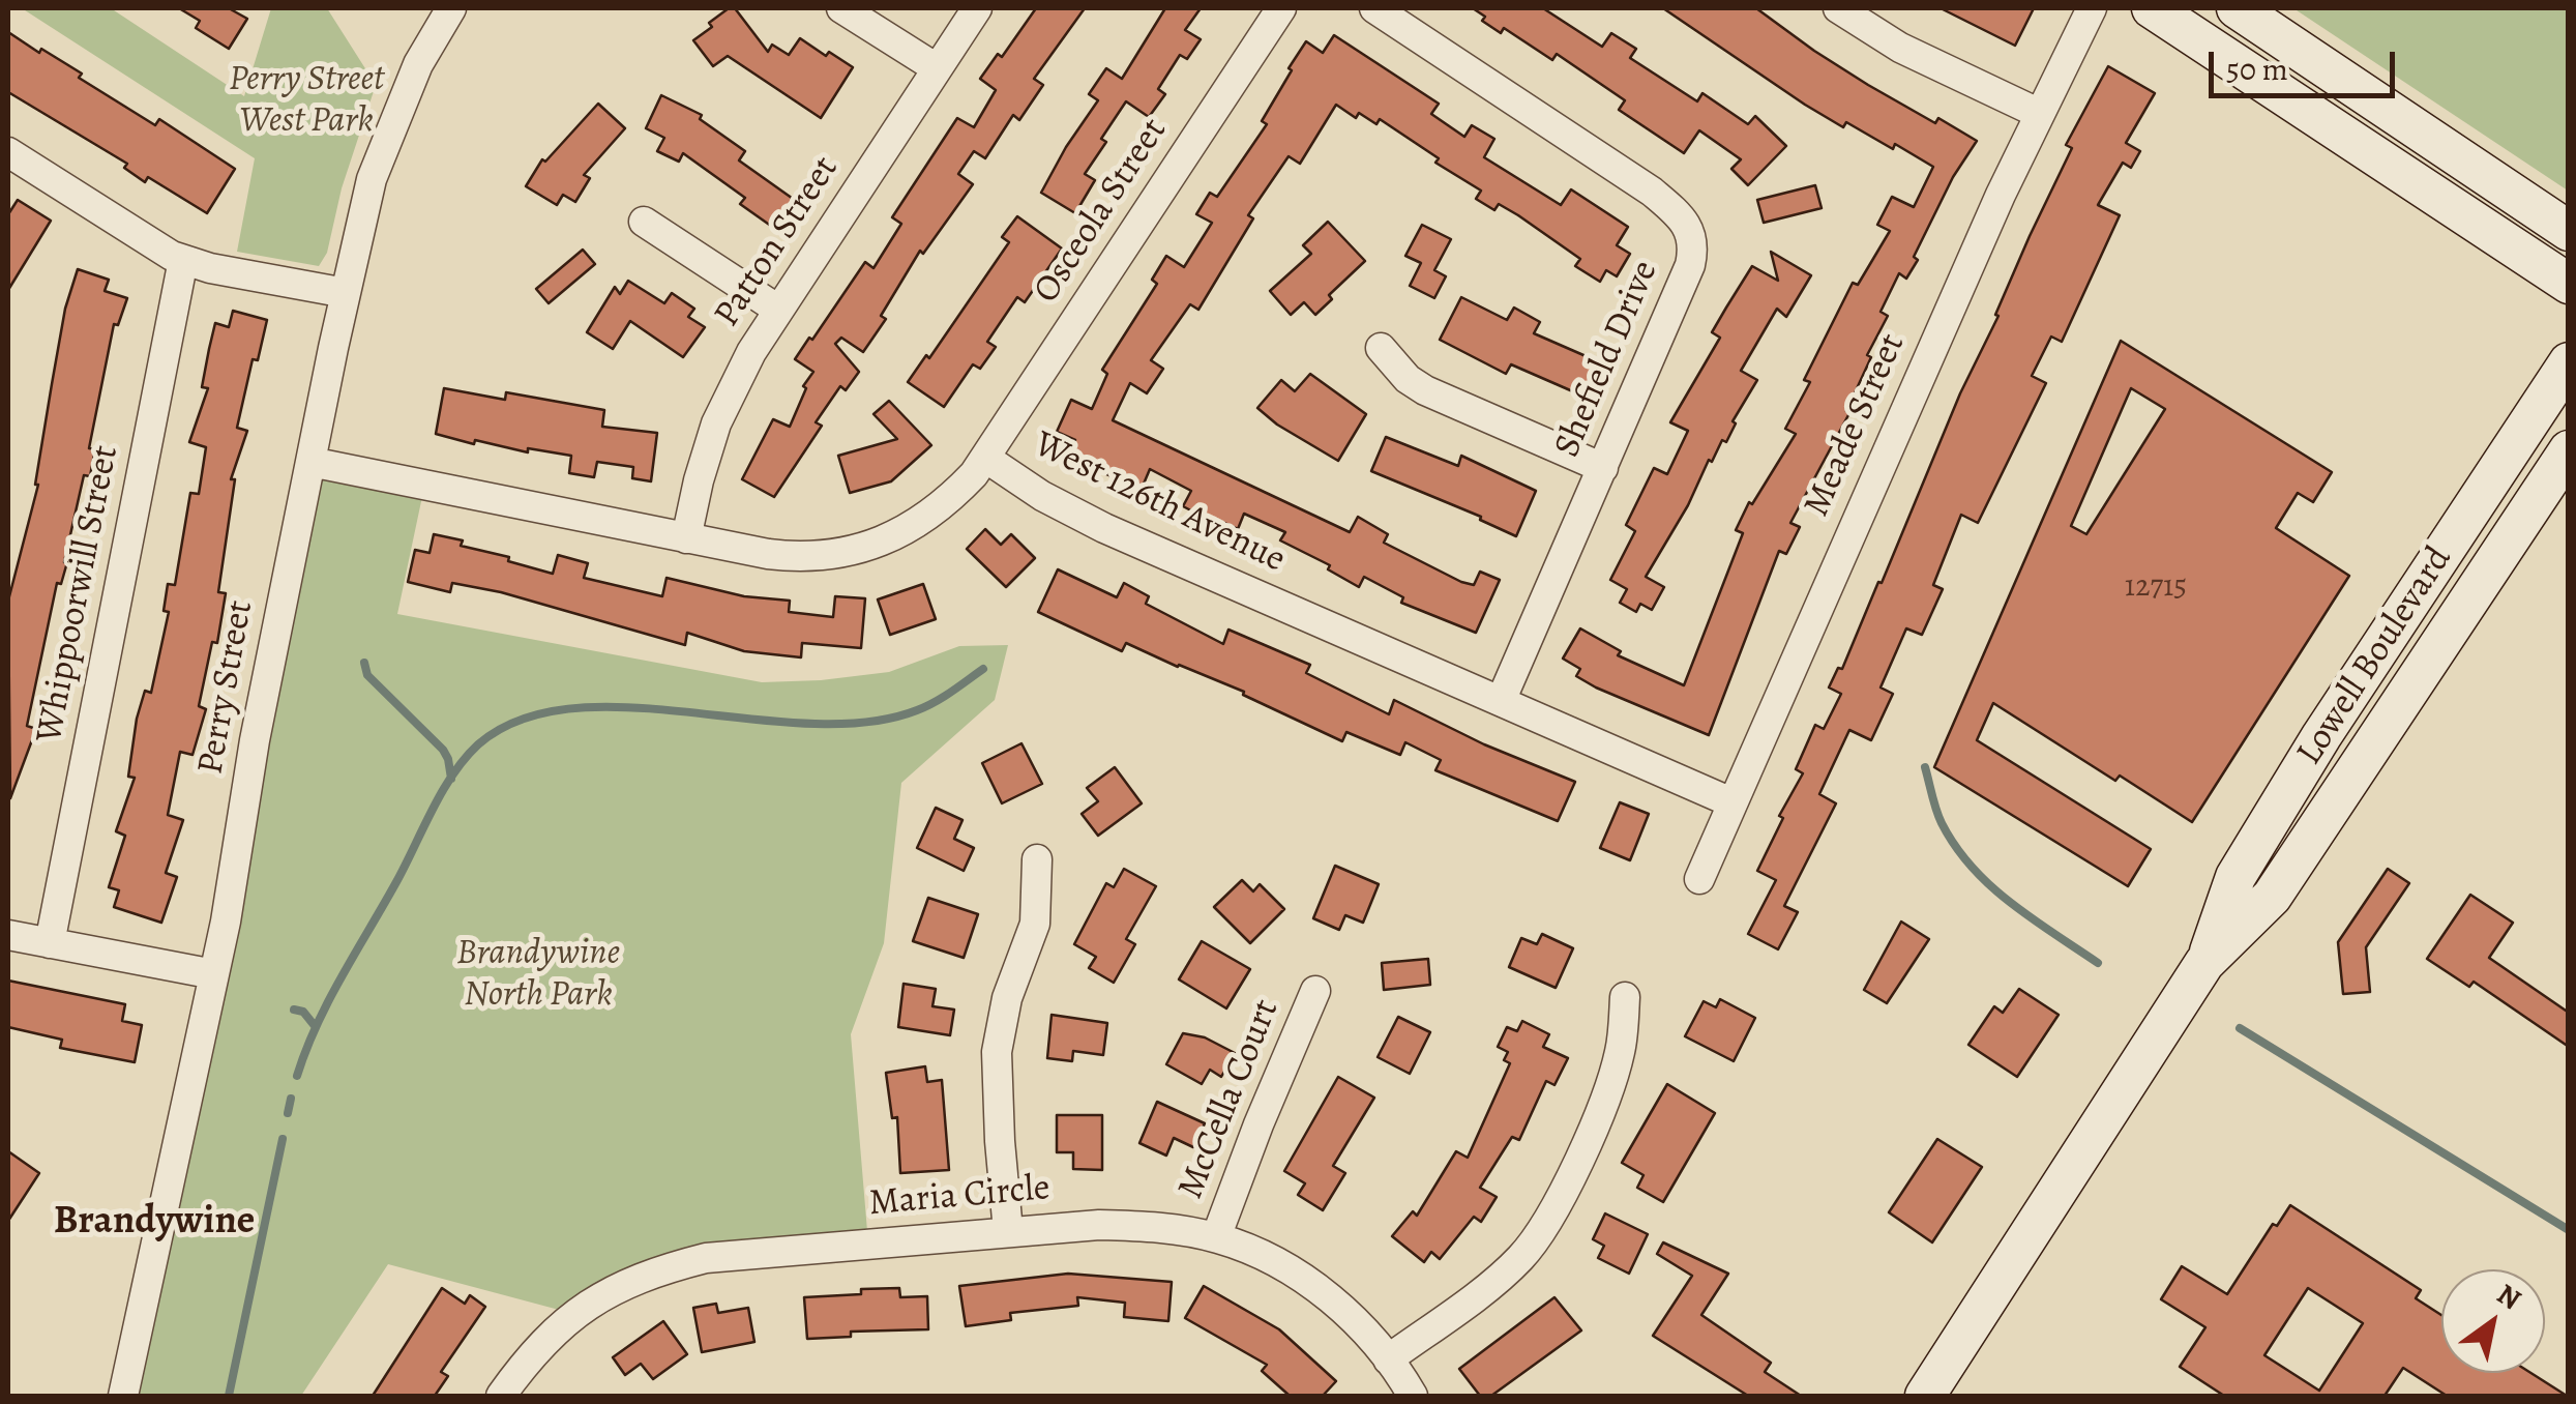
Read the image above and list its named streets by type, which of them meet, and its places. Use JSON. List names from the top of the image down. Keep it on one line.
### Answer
{"streets":{"main road":["Lowell Boulevard"],"street":["Osceola Street","Patton Street","Shefield Drive","Meade Street","West 126th Avenue","Whippoorwill Street","Perry Street","McCella Court","Maria Circle"]},"crossings":[["Osceola Street","West 126th Avenue"],["Patton Street","West 126th Avenue"],["Shefield Drive","West 126th Avenue"],["Meade Street","West 126th Avenue"],["West 126th Avenue","Perry Street"],["McCella Court","Maria Circle"]],"districts":["Brandywine"],"parks":["Perry Street West Park","Brandywine North Park"],"house_numbers":["12715"],"scale_bar":"50 m","north":"top right"}
